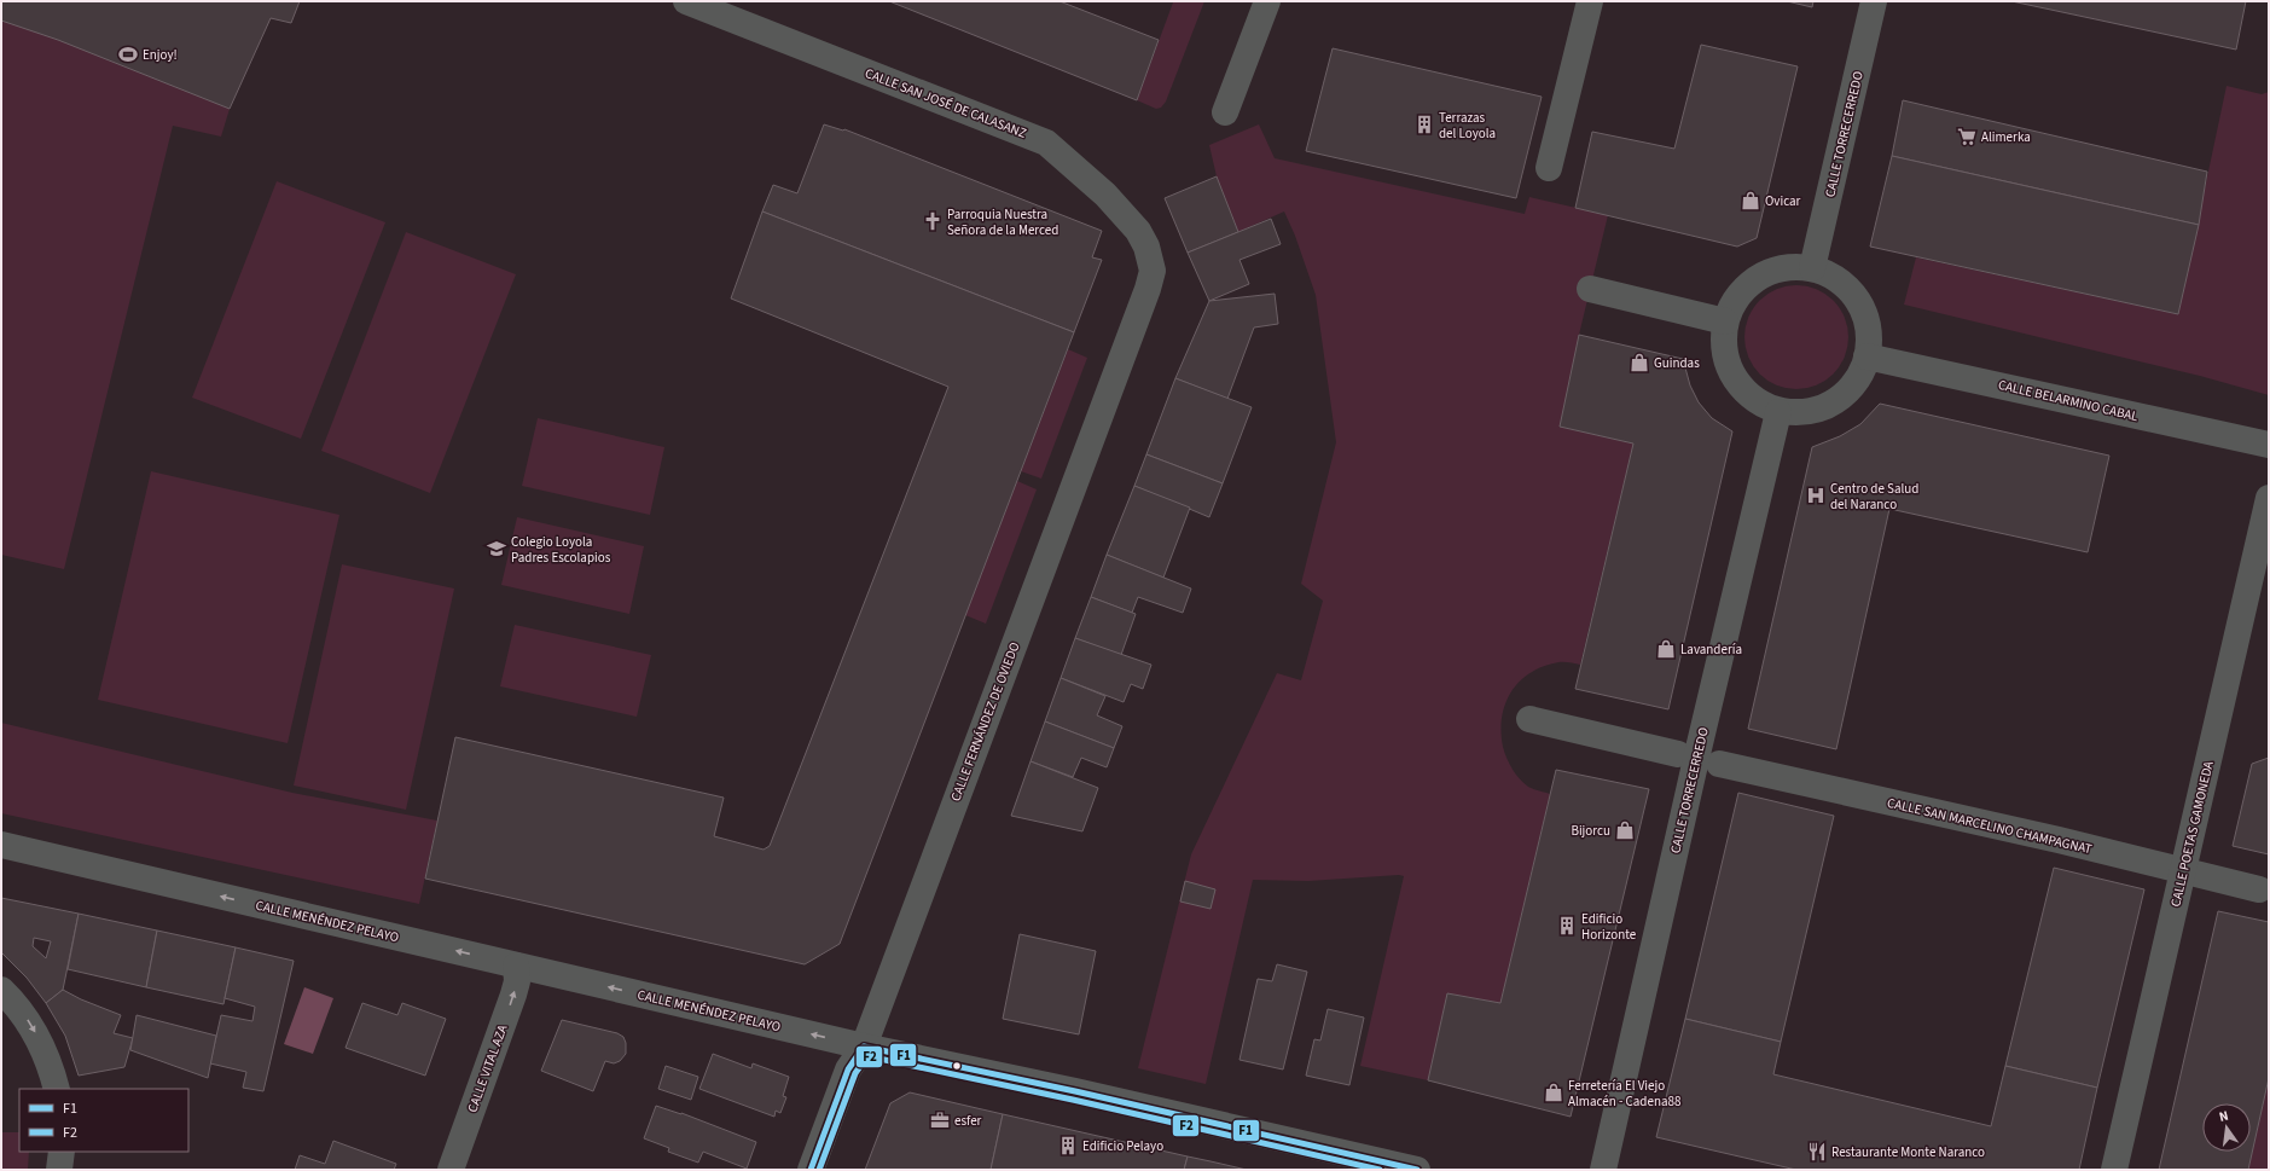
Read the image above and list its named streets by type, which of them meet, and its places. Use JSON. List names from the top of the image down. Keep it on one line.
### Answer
{"streets":{"street":["CALLE SAN JOSÉ DE CALASANZ","CALLE TORRECERREDO","CALLE BELARMINO CABAL","CALLE FERNÁNDEZ DE OVIEDO","CALLE SAN MARCELINO CHAMPAGNAT","CALLE POETAS GAMONEDA","CALLE MENÉNDEZ PELAYO","CALLE VITAL AZA"]},"crossings":[["CALLE SAN JOSÉ DE CALASANZ","CALLE FERNÁNDEZ DE OVIEDO"],["CALLE TORRECERREDO","CALLE BELARMINO CABAL"],["CALLE FERNÁNDEZ DE OVIEDO","CALLE MENÉNDEZ PELAYO"],["CALLE SAN MARCELINO CHAMPAGNAT","CALLE POETAS GAMONEDA"],["CALLE MENÉNDEZ PELAYO","CALLE VITAL AZA"]],"one_way":["CALLE MENÉNDEZ PELAYO","CALLE VITAL AZA"],"places":{"sports":["Enjoy!"],"building":["Terrazas del Loyola","Edificio Horizonte","Edificio Pelayo"],"supermarket":["Alimerka"],"shop":["Ovicar","Guindas","Lavandería","Bijorcu","Ferretería El Viejo Almacén - Cadena88"],"church":["Parroquia Nuestra Señora de la Merced"],"hospital":["Centro de Salud del Naranco"],"school or university":["Colegio Loyola Padres Escolapios"],"office":["esfer"],"restaurant":["Restaurante Monte Naranco"]},"lines":["transit line F1","transit line F2"],"legend":["F1","F2"],"north":"top"}
